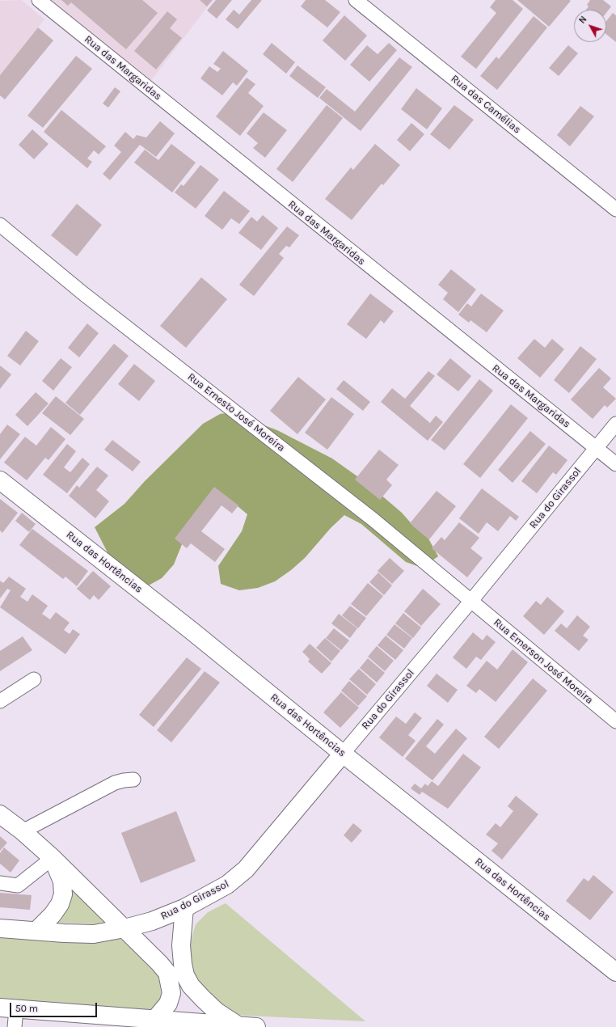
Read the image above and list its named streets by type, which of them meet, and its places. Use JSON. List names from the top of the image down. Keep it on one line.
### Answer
{"streets":{"main road":["Rua do Girassol","Rua das Hortências"],"street":["Rua das Margaridas","Rua das Camélias","Rua Ernesto José Moreira","Rua Emerson José Moreira"]},"crossings":[["Rua das Margaridas","Rua do Girassol"],["Rua Ernesto José Moreira","Rua do Girassol"],["Rua Ernesto José Moreira","Rua Emerson José Moreira"],["Rua do Girassol","Rua das Hortências"],["Rua do Girassol","Rua Emerson José Moreira"]],"scale_bar":"50 m","north":"top left"}
